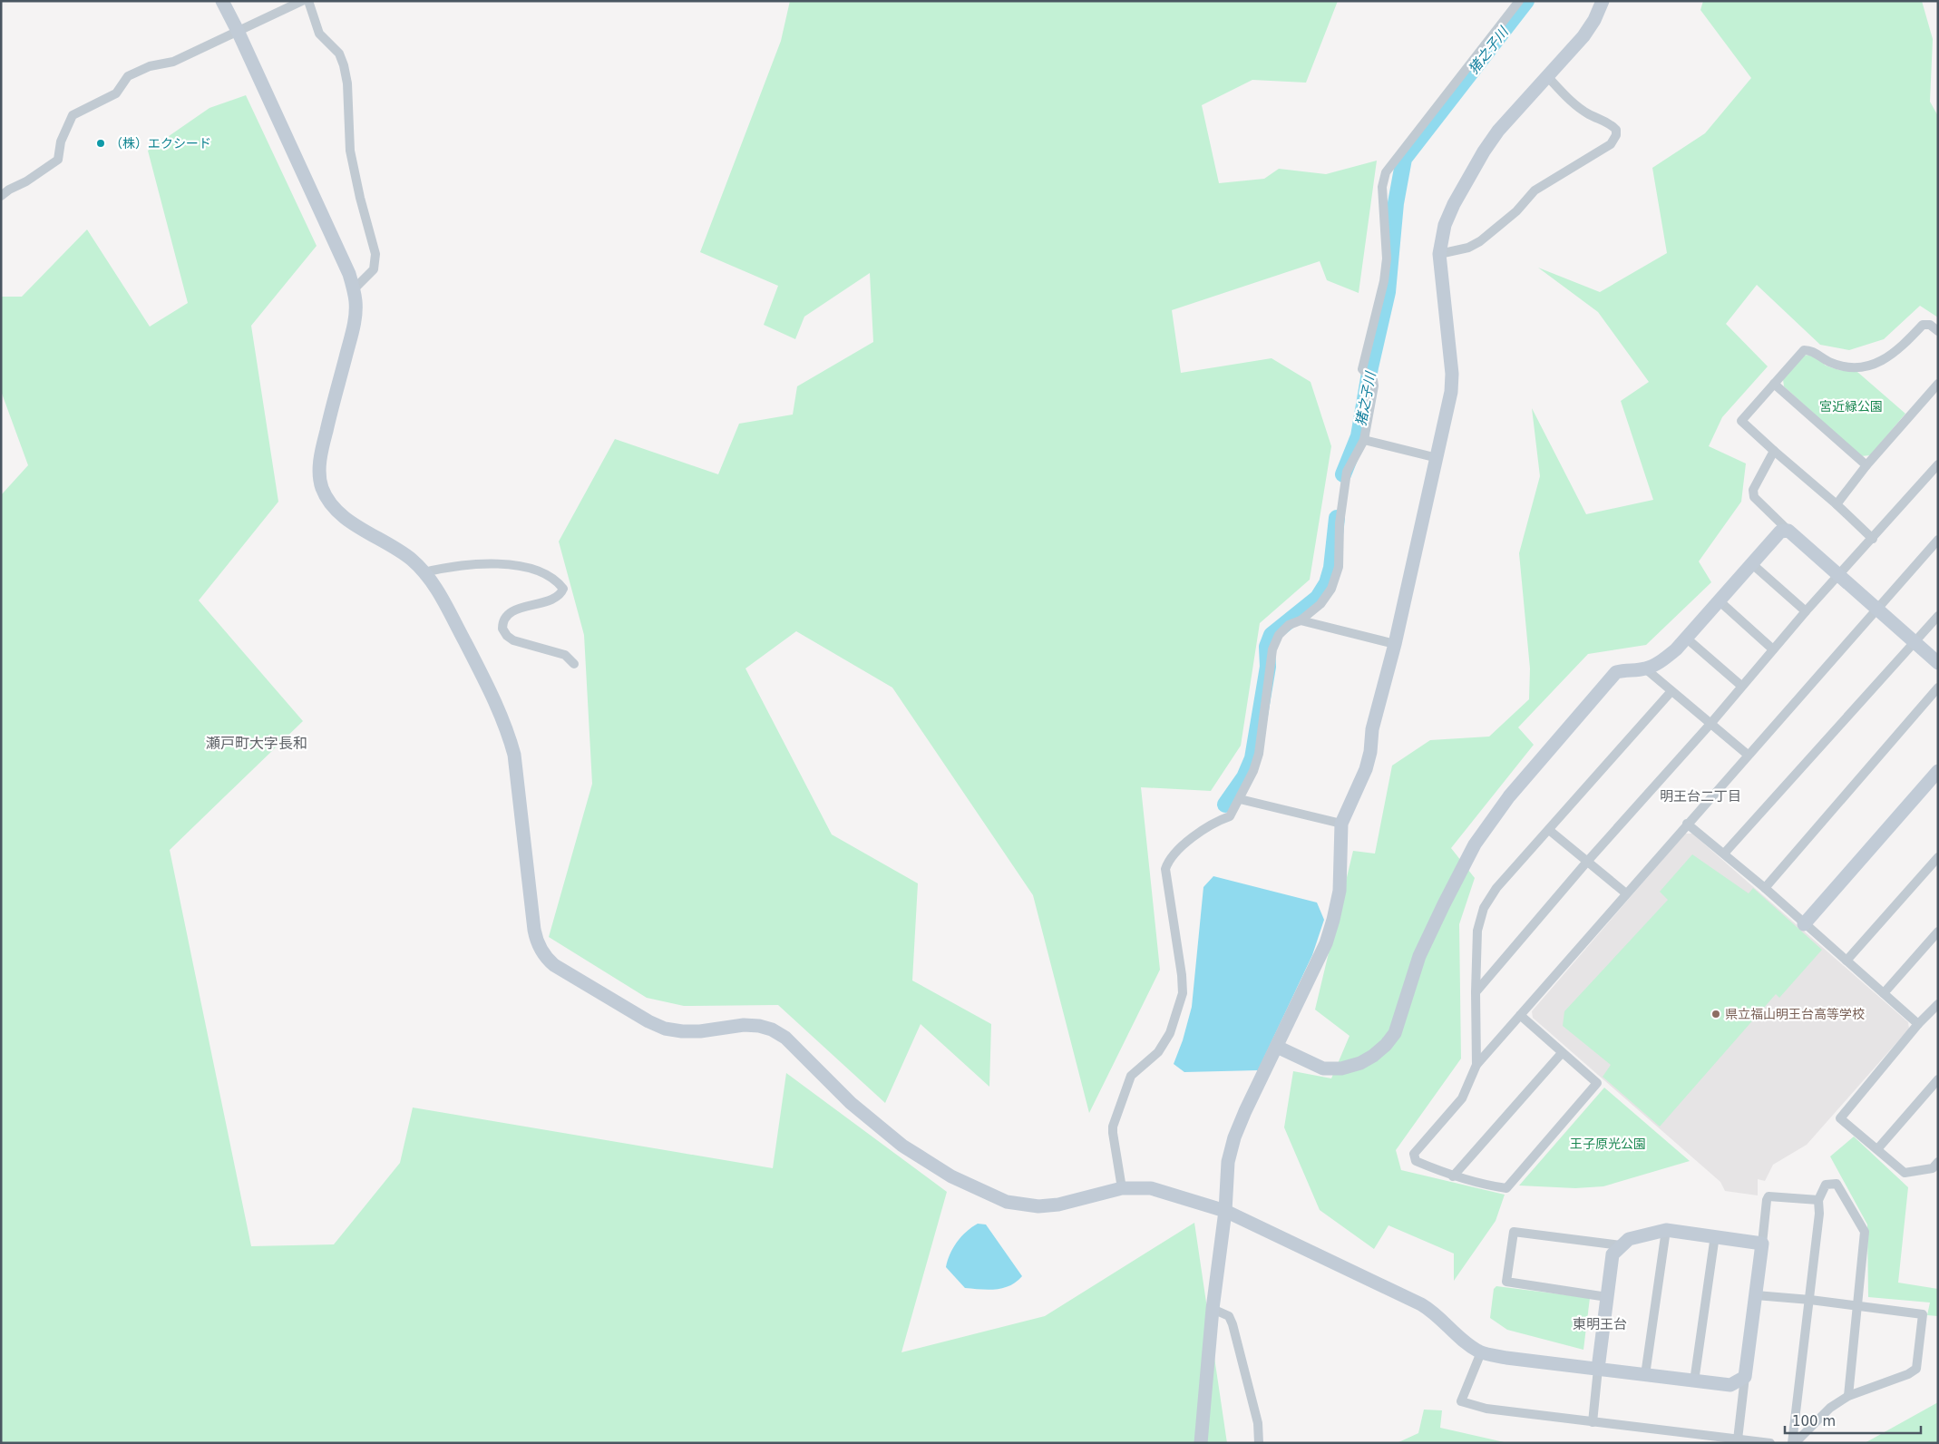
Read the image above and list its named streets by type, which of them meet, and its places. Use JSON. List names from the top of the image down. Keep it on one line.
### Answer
{"districts":["瀬戸町大字長和","明王台二丁目","東明王台"],"water":["猪之子川"],"parks":["宮近緑公園","王子原光公園"],"places":["（株）エクシード","県立福山明王台高等学校"],"scale_bar":"100 m"}
